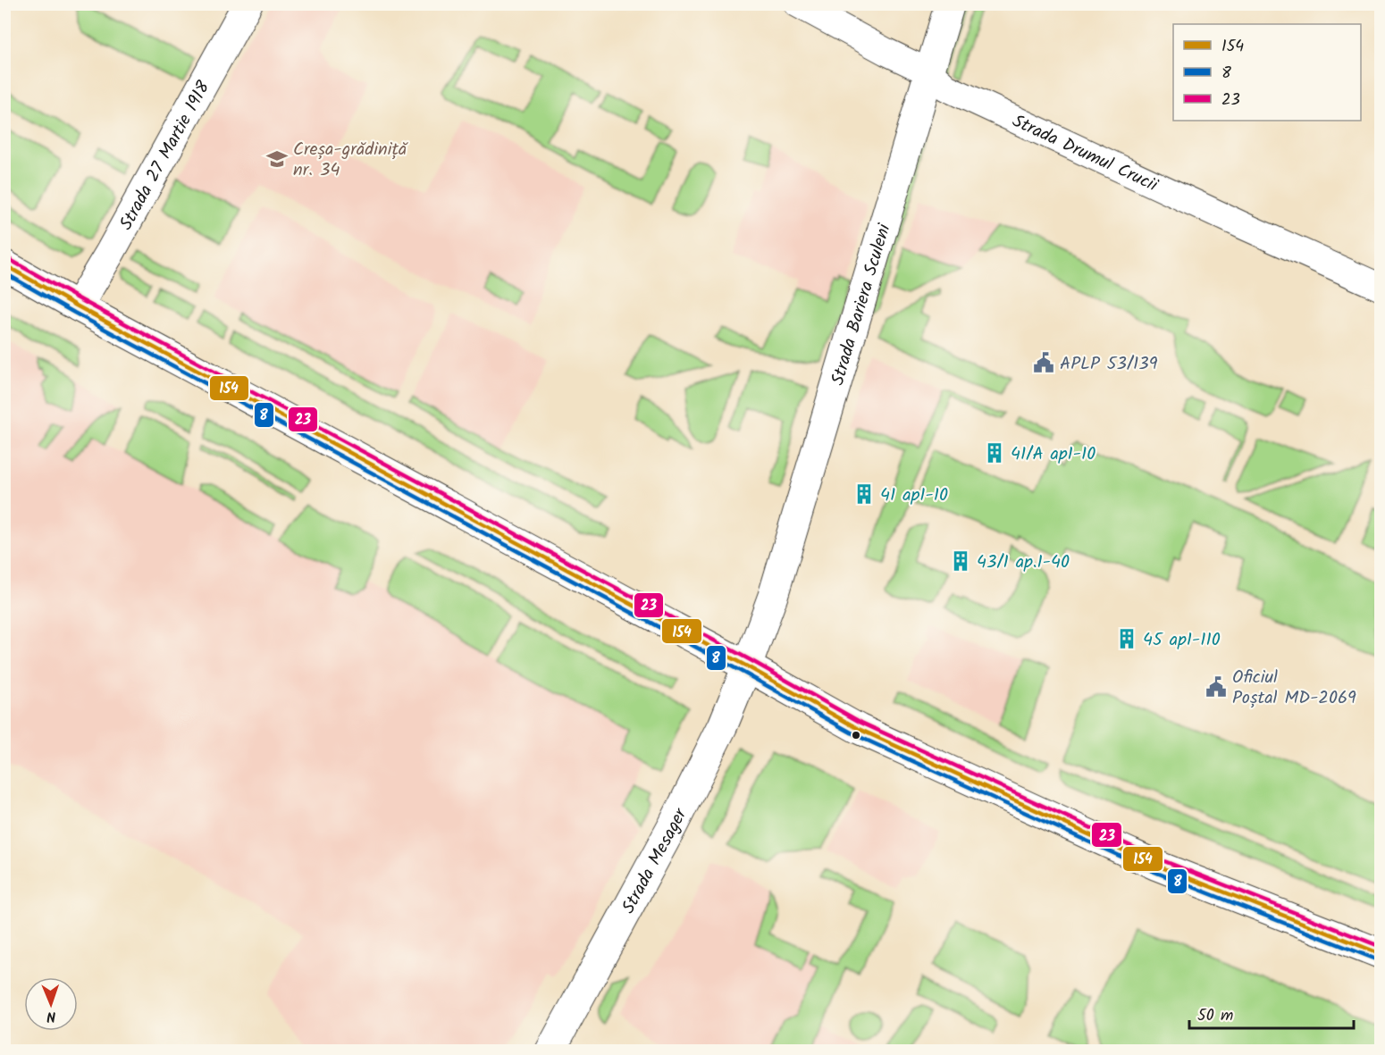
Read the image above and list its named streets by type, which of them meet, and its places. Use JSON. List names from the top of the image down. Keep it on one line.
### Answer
{"streets":{"main road":["Strada 27 Martie 1918","Strada Bariera Sculeni","Strada Mesager"],"street":["Strada Drumul Crucii"]},"crossings":[["Strada Drumul Crucii","Strada Bariera Sculeni"],["Strada Bariera Sculeni","Strada Mesager"]],"places":{"school or university":["Creșa-grădiniță nr. 34"],"public building":["APLP 53/139","Oficiul Poștal MD-2069"],"building":["41/A ap1-10","41 ap1-10","43/1 ap.1-40","45 ap1-110"]},"lines":["transit line 23","transit line 154","transit line 8"],"legend":["154","8","23"],"scale_bar":"50 m","north":"bottom"}
